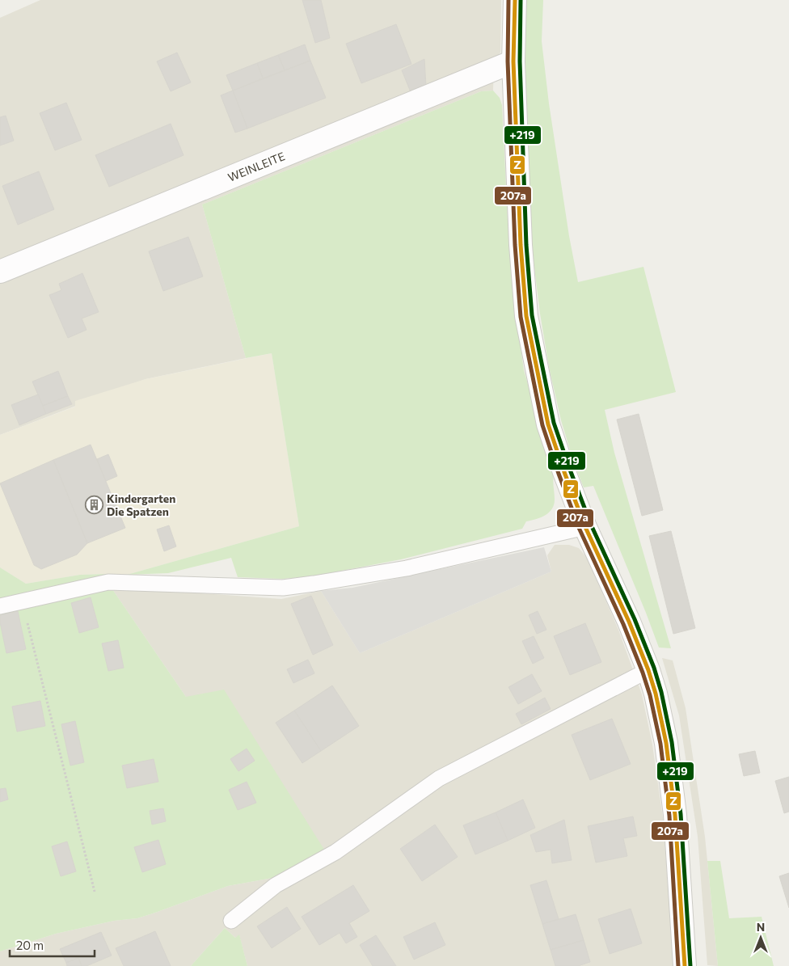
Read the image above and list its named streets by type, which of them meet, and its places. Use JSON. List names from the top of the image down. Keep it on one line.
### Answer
{"streets":{"street":["WEINLEITE"]},"places":{"building":["Kindergarten Die Spatzen"]},"lines":["transit line Z","transit line 207a","transit line +219"],"scale_bar":"20 m","north":"top"}
